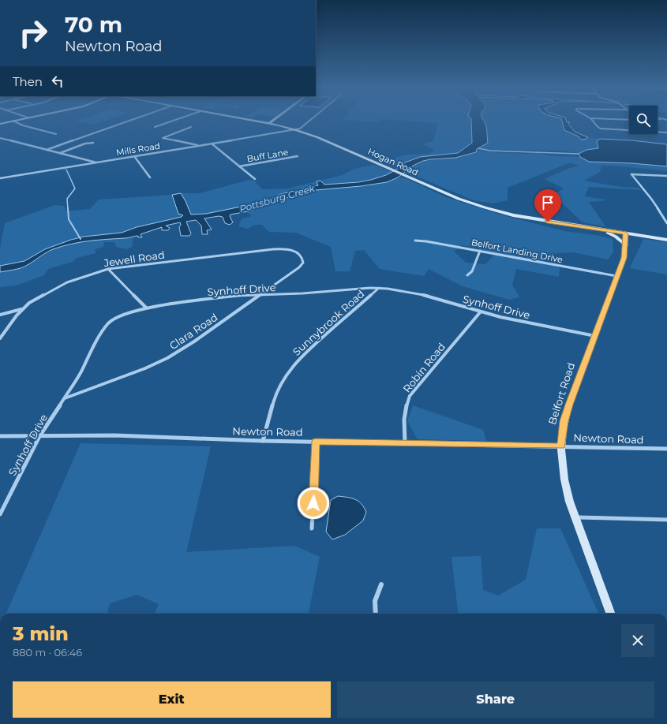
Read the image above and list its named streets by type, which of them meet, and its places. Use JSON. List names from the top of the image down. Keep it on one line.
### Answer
{"streets":{"main road":["Hogan Road","Belfort Road"],"street":["Mills Road","Buff Lane","Belfort Landing Drive","Jewell Road","Synhoff Drive","Sunnybrook Road","Clara Road","Robin Road","Newton Road"]},"crossings":[["Mills Road","Hogan Road"],["Hogan Road","Belfort Road"],["Belfort Landing Drive","Belfort Road"],["Jewell Road","Clara Road"],["Synhoff Drive","Sunnybrook Road"],["Synhoff Drive","Clara Road"],["Synhoff Drive","Robin Road"],["Synhoff Drive","Belfort Road"],["Synhoff Drive","Newton Road"],["Sunnybrook Road","Newton Road"],["Robin Road","Newton Road"],["Belfort Road","Newton Road"]],"water":["Pottsburg Creek"],"page":{"turn":["70 m","Newton Road"],"then":"Then","heading":["3 min","880 m · 06:46"],"buttons":["Exit","Share"]}}
